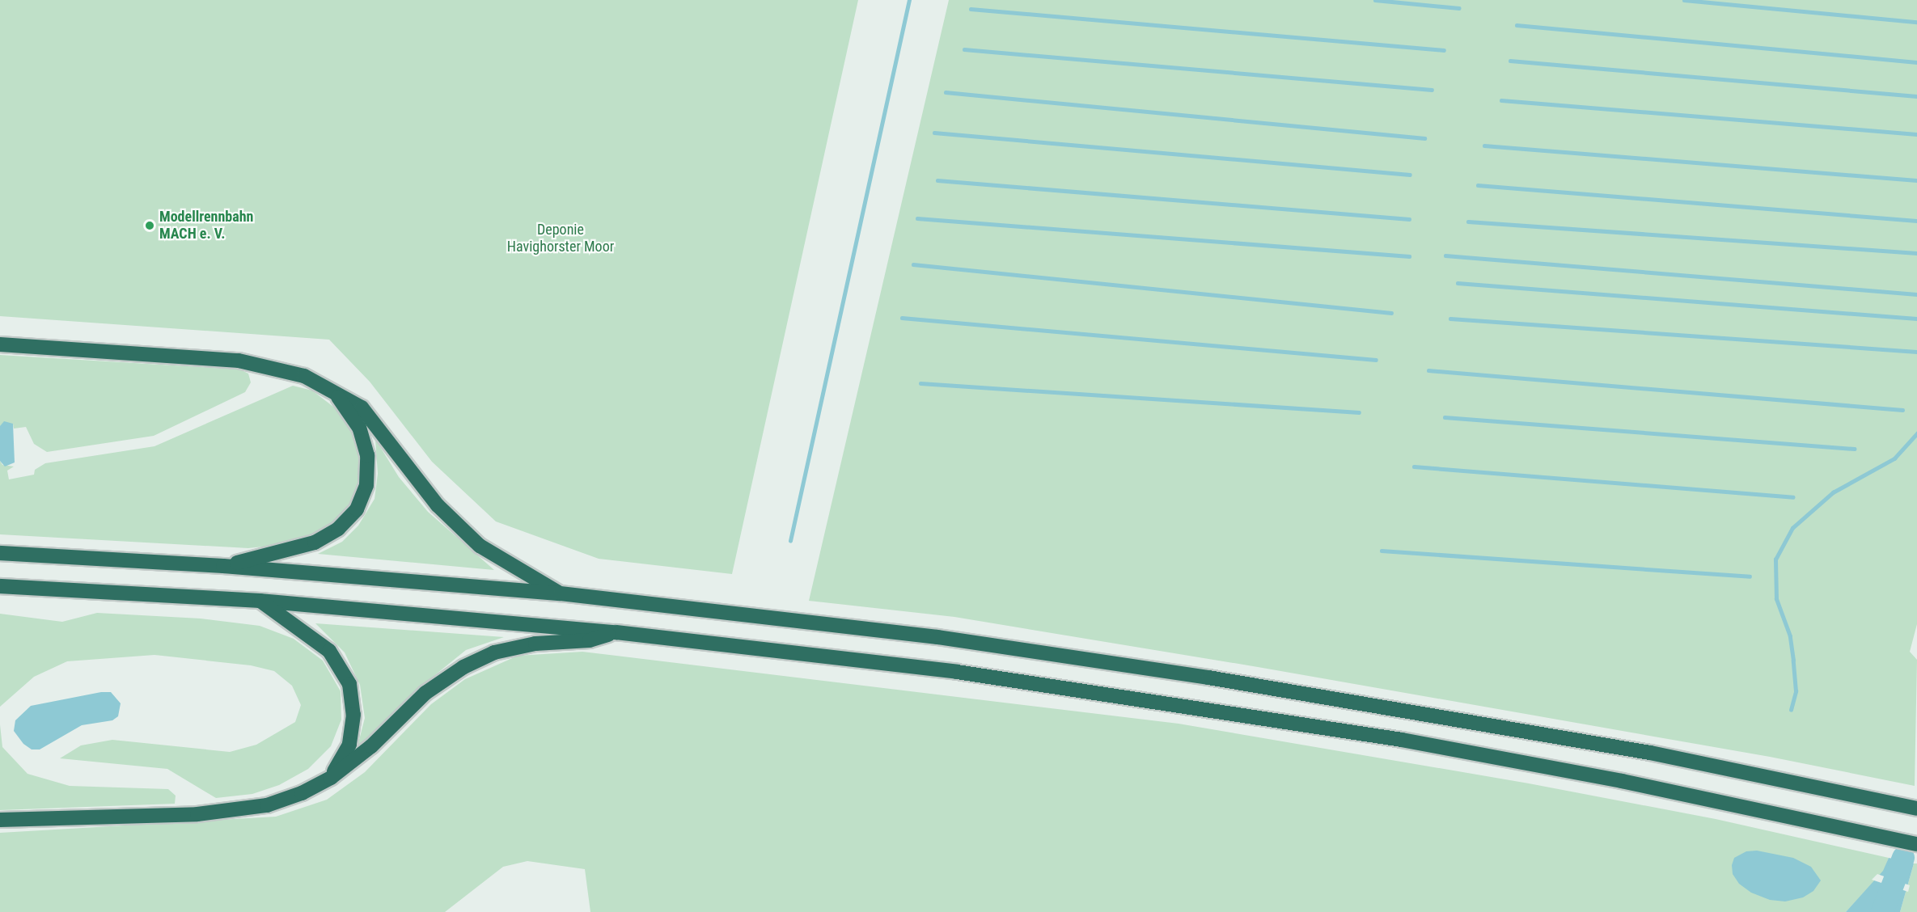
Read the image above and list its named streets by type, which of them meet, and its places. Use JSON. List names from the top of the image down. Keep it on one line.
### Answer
{"parks":["Deponie Havighorster Moor"],"places":["Modellrennbahn MACH e. V."]}
